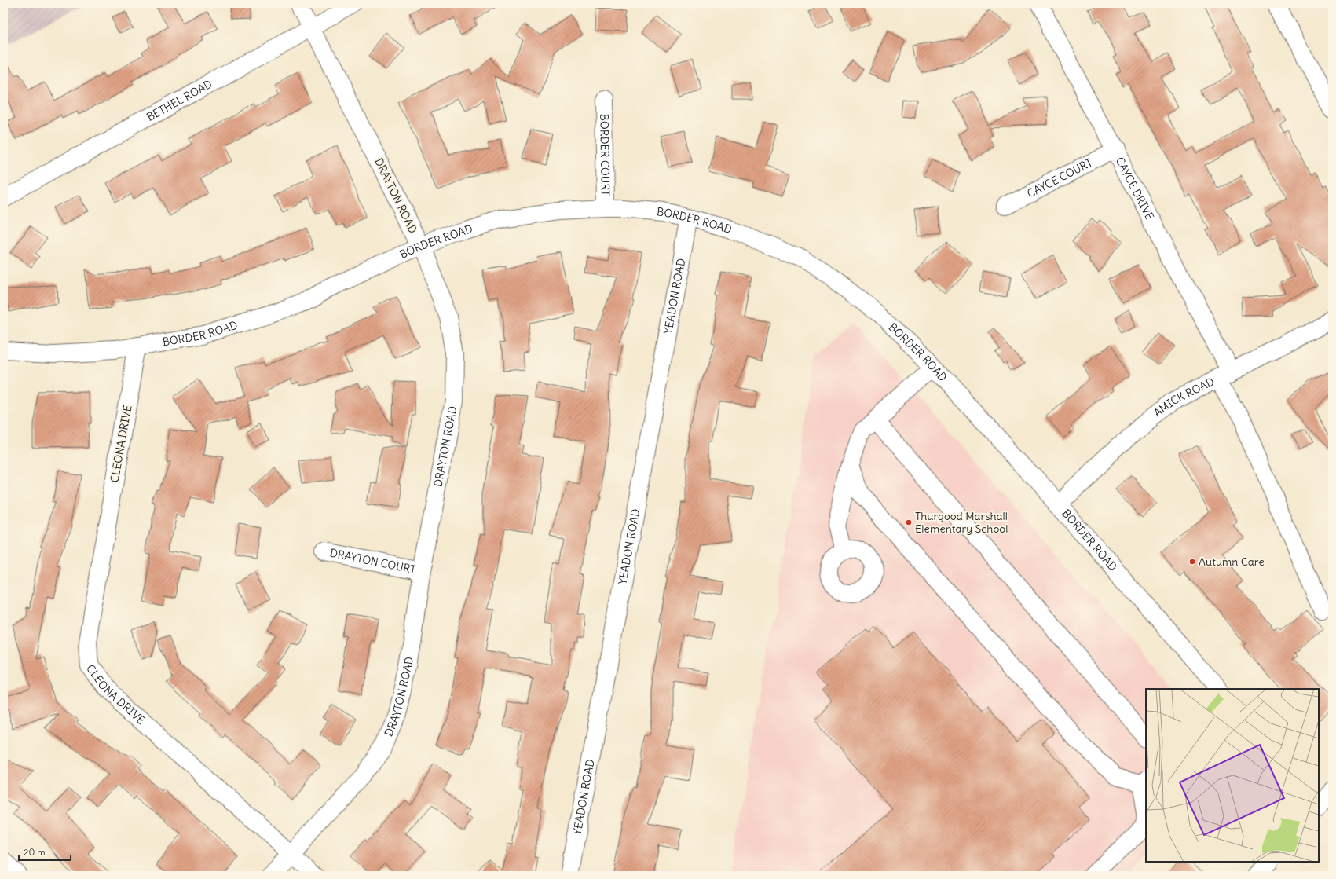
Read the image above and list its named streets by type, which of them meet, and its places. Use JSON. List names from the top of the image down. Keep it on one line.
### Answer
{"streets":{"street":["BETHEL ROAD","BORDER COURT","CAYCE COURT","CAYCE DRIVE","DRAYTON ROAD","BORDER ROAD","YEADON ROAD","AMICK ROAD","CLEONA DRIVE","DRAYTON COURT"]},"crossings":[["BETHEL ROAD","DRAYTON ROAD"],["BORDER COURT","BORDER ROAD"],["CAYCE COURT","CAYCE DRIVE"],["CAYCE DRIVE","AMICK ROAD"],["DRAYTON ROAD","BORDER ROAD"],["DRAYTON ROAD","CLEONA DRIVE"],["DRAYTON ROAD","DRAYTON COURT"],["BORDER ROAD","YEADON ROAD"],["BORDER ROAD","AMICK ROAD"],["BORDER ROAD","CLEONA DRIVE"]],"places":["Thurgood Marshall Elementary School","Autumn Care"],"scale_bar":"20 m"}
